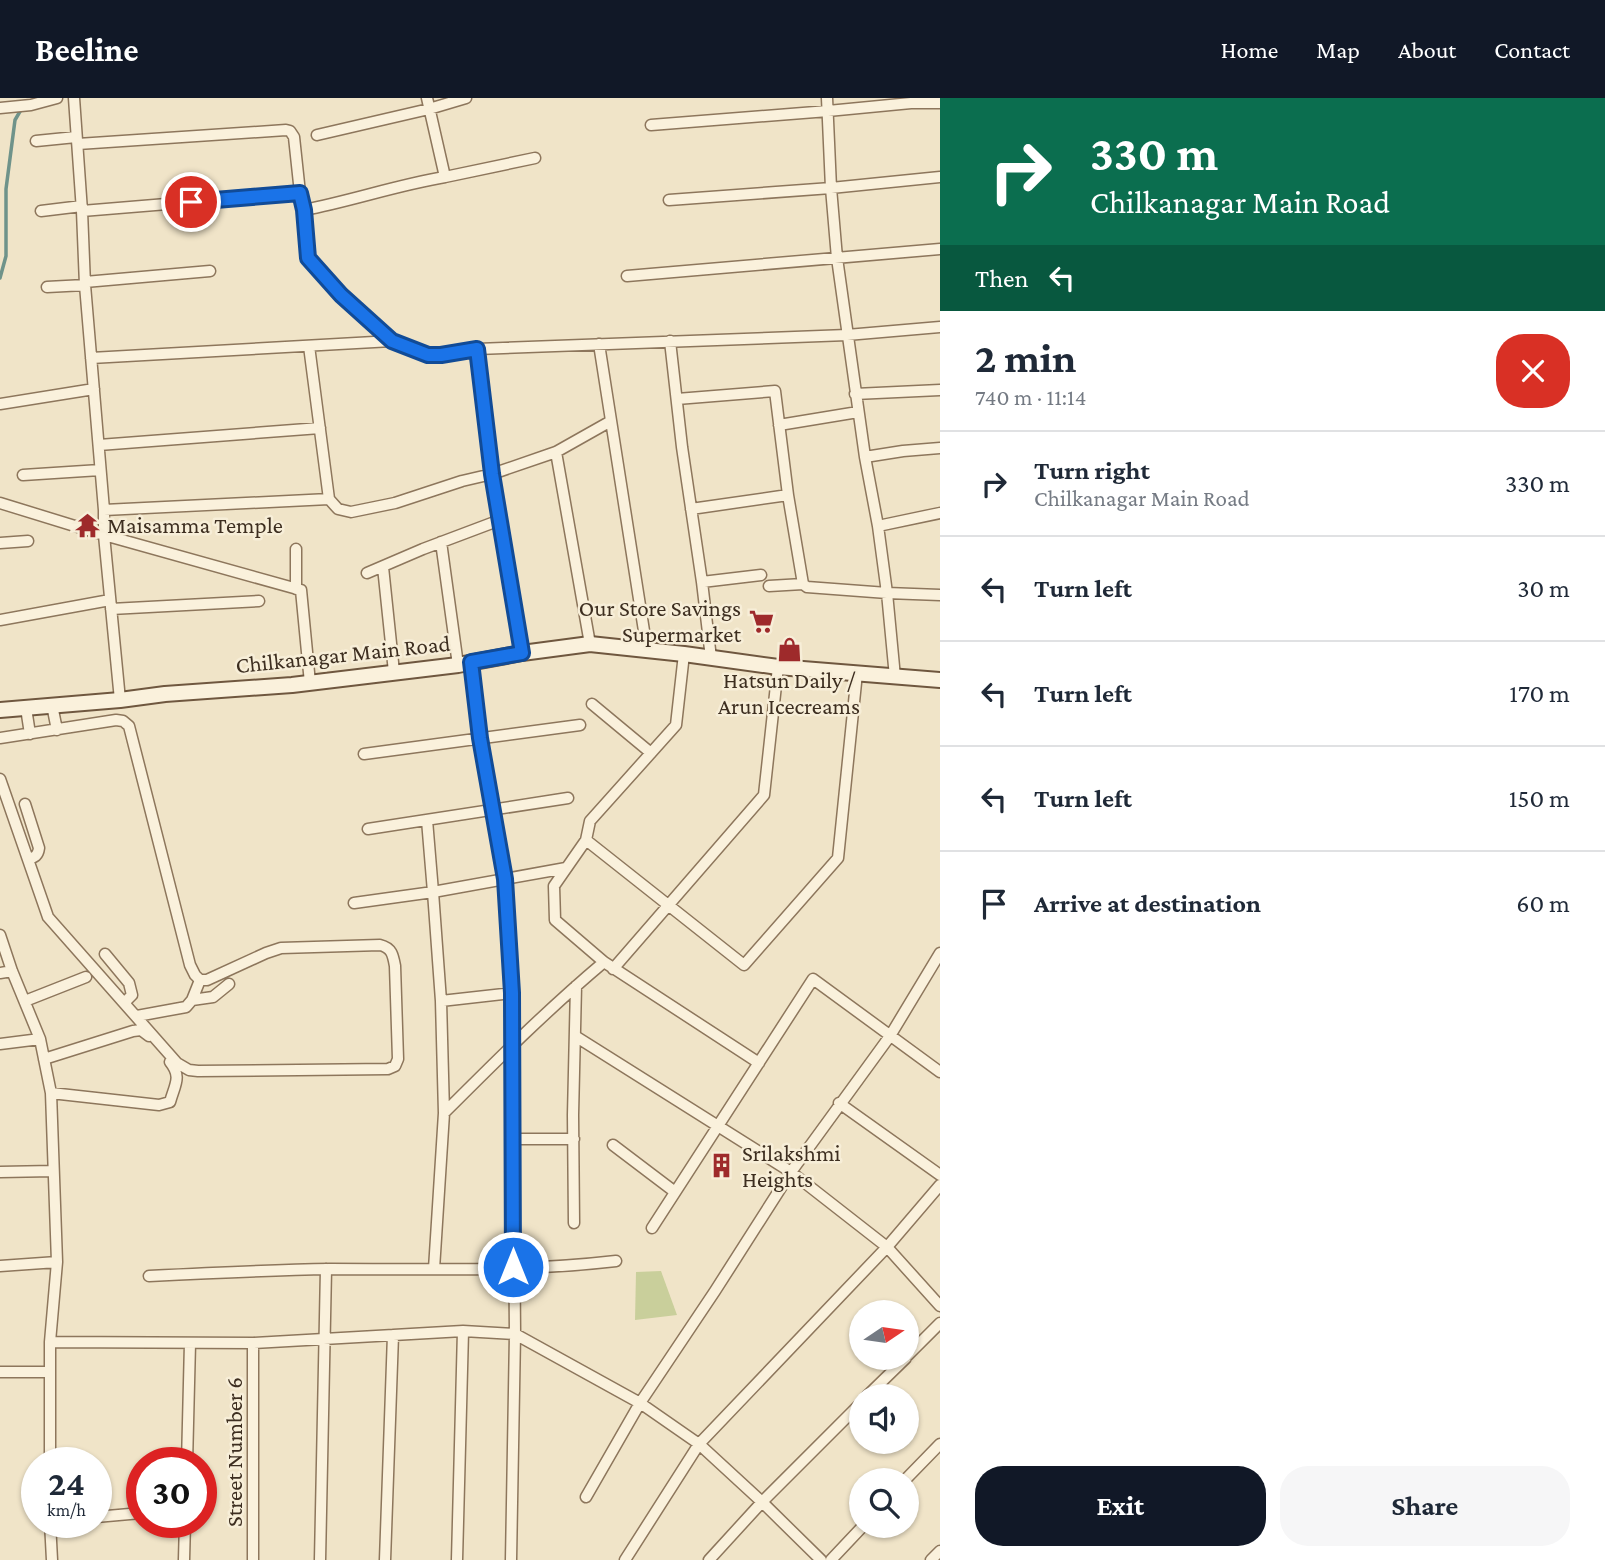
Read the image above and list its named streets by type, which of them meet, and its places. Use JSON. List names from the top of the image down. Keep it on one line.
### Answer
{"streets":{"main road":["Chilkanagar Main Road"],"street":["Street Number 6"]},"places":{"temple":["Maisamma Temple"],"supermarket":["Our Store Savings Supermarket"],"shop":["Hatsun Daily / Arun Icecreams"],"building":["Srilakshmi Heights"]},"north":"right","page":{"header":"Beeline","nav":["Home","Map","About","Contact"],"turn":["330 m","Chilkanagar Main Road"],"then":"Then","heading":["2 min","740 m · 11:14"],"list":[{"name":"Turn right","note":"Chilkanagar Main Road","value":"330 m"},{"name":"Turn left","value":"30 m"},{"name":"Turn left","value":"170 m"},{"name":"Turn left","value":"150 m"},{"name":"Arrive at destination","value":"60 m"}],"speed":"24 km/h","limit":"30","buttons":["Exit","Share"]}}
